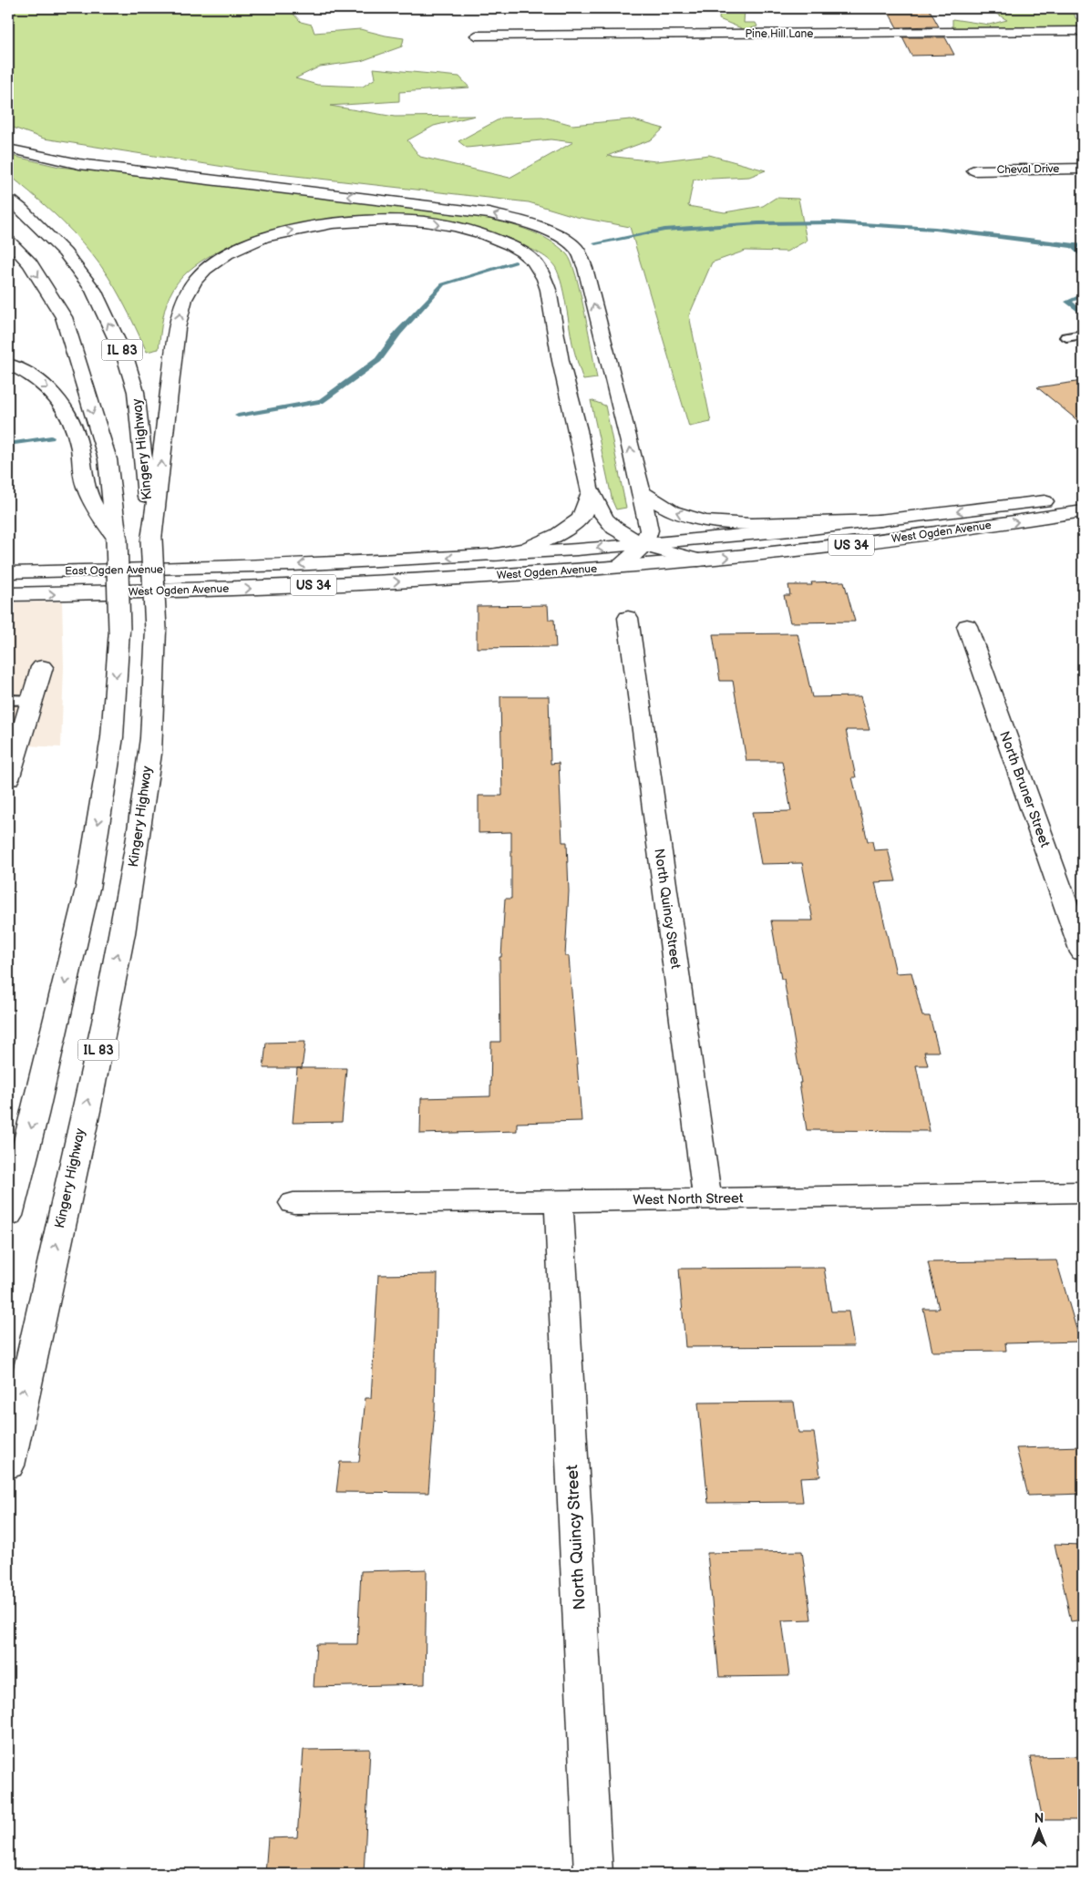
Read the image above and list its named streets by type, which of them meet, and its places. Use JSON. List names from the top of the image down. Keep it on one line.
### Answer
{"streets":{"main road":["Pine Hill Lane","Cheval Drive","IL 83","Kingery Highway","West Ogden Avenue","US 34","East Ogden Avenue","North Bruner Street","North Quincy Street","West North Street"]},"crossings":[["West Ogden Avenue","East Ogden Avenue"],["North Quincy Street","West North Street"]],"north":"top"}
